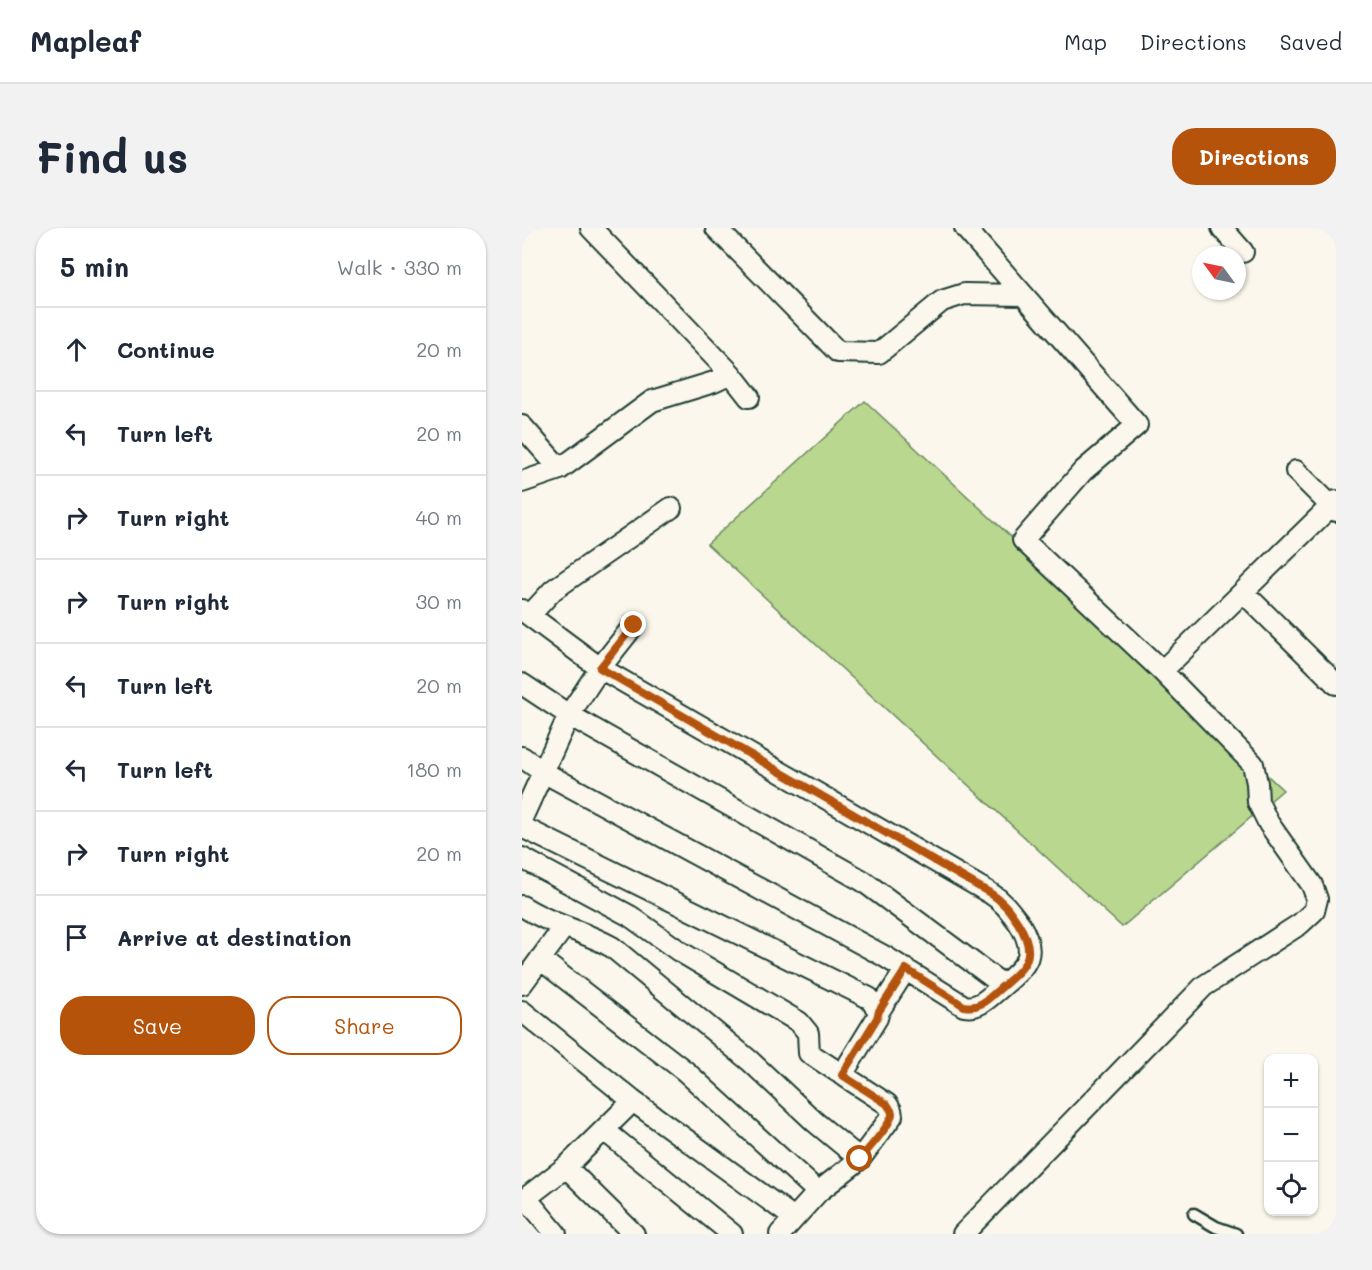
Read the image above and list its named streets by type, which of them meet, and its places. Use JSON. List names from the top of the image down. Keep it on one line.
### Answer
{"north":"top left","page":{"header":"Mapleaf","nav":["Map","Directions","Saved"],"buttons":["Directions",["Save","Share"]],"title":"Find us","heading":["5 min","Walk · 330 m"],"list":[["Continue","20 m"],["Turn left","20 m"],["Turn right","40 m"],["Turn right","30 m"],["Turn left","20 m"],["Turn left","180 m"],["Turn right","20 m"],"Arrive at destination"],"map_buttons":["+","−"]}}
